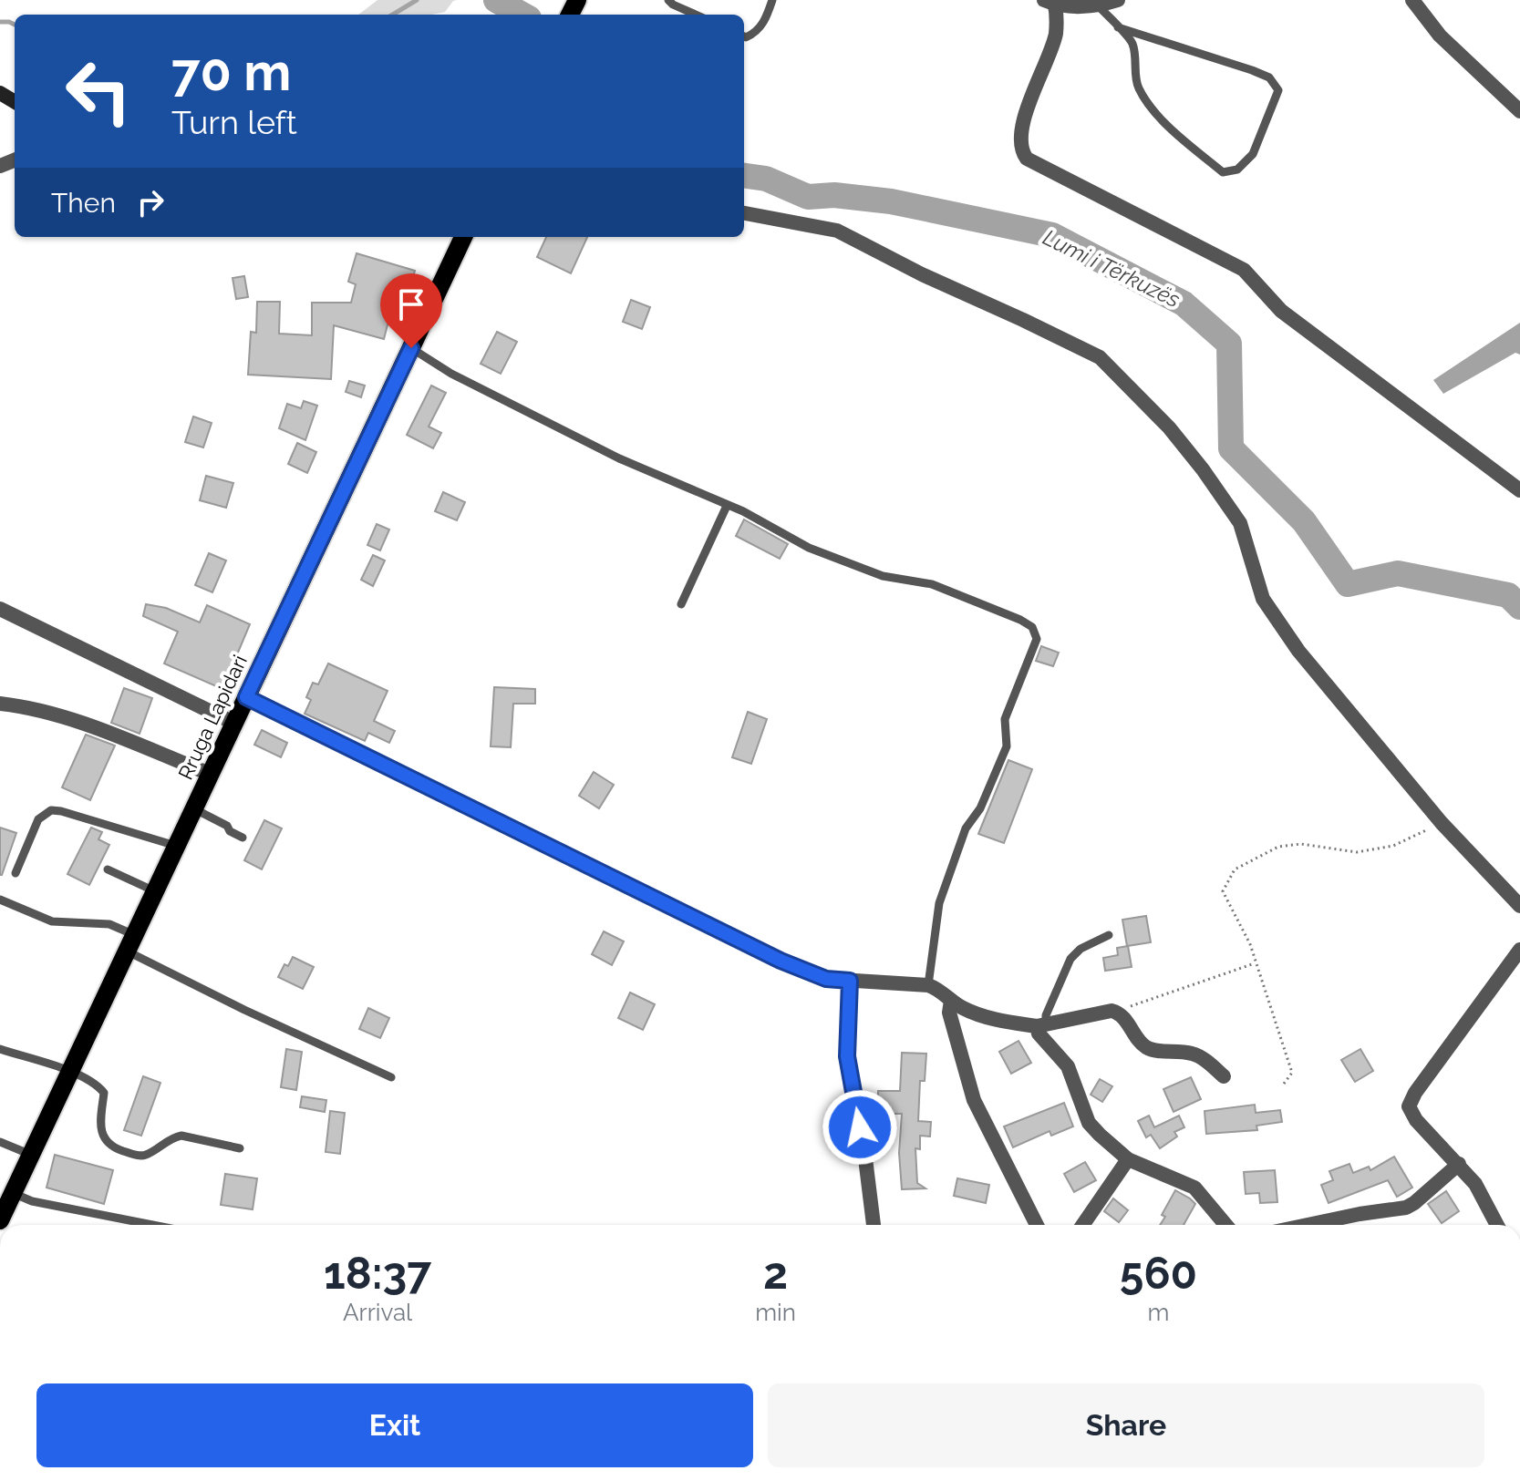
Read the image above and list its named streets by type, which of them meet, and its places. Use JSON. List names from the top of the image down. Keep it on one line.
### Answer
{"streets":{"main road":["Rruga Lapidari"]},"water":["Lumi i Tërkuzës"],"page":{"turn":["70 m","Turn left"],"then":"Then","eta":["18:37","Arrival","2","min","560","m"],"buttons":["Exit","Share"]}}
